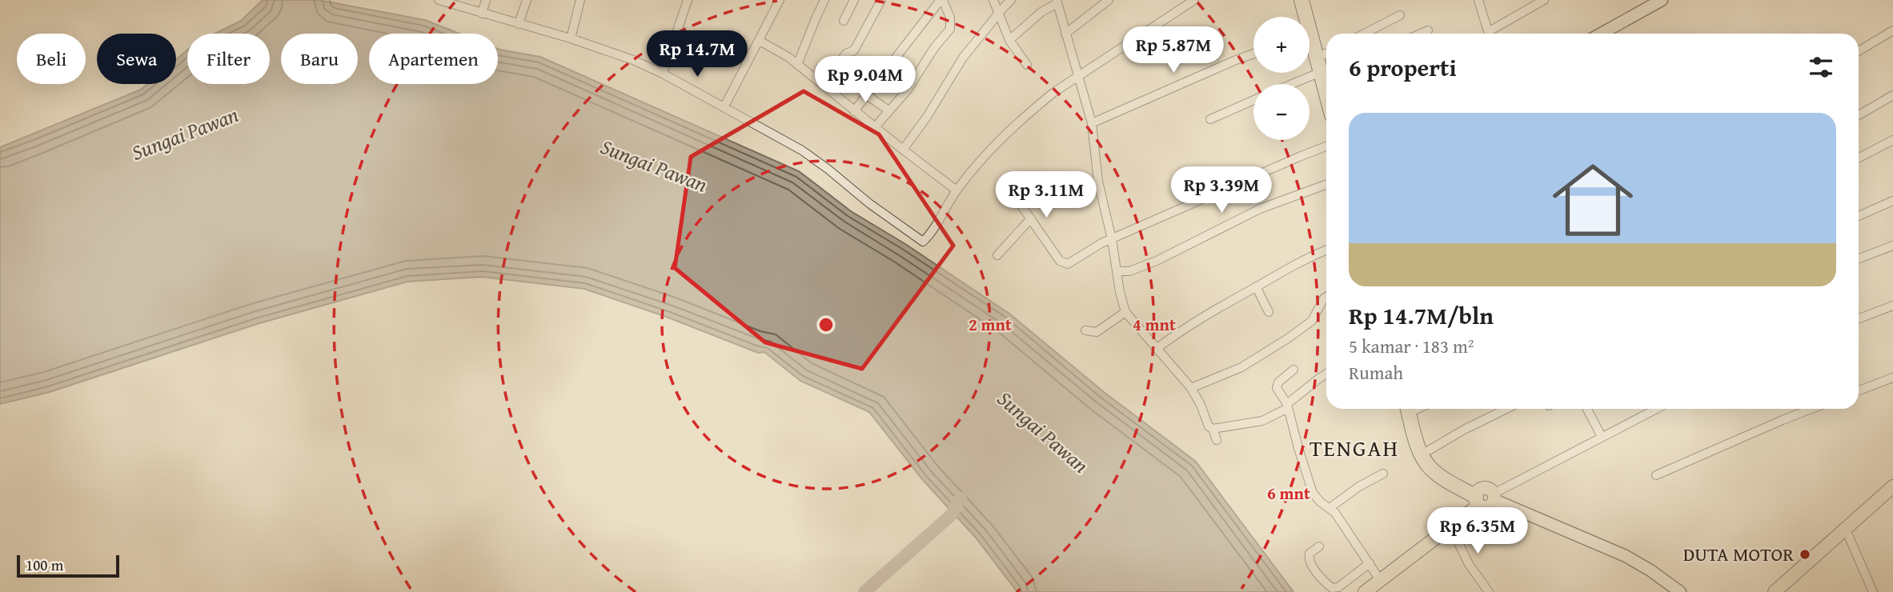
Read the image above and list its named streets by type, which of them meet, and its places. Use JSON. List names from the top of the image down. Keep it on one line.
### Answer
{"districts":["TENGAH"],"water":["Sungai Pawan"],"places":["DUTA MOTOR"],"scale_bar":"100 m","page":{"map_buttons":["+","−"],"price":["Rp 5.87M","Rp 14.7M","Rp 9.04M","Rp 3.39M","Rp 3.11M","Rp 6.35M"],"chip":["Beli","Sewa","Filter","Baru","Apartemen"],"heading":"6 properti","list":[{"name":"Rp 14.7M/bln","note":"5 kamar · 183 m² · Rumah"}],"scale":"100 m"},"rings":["2 mnt","4 mnt","6 mnt"]}
